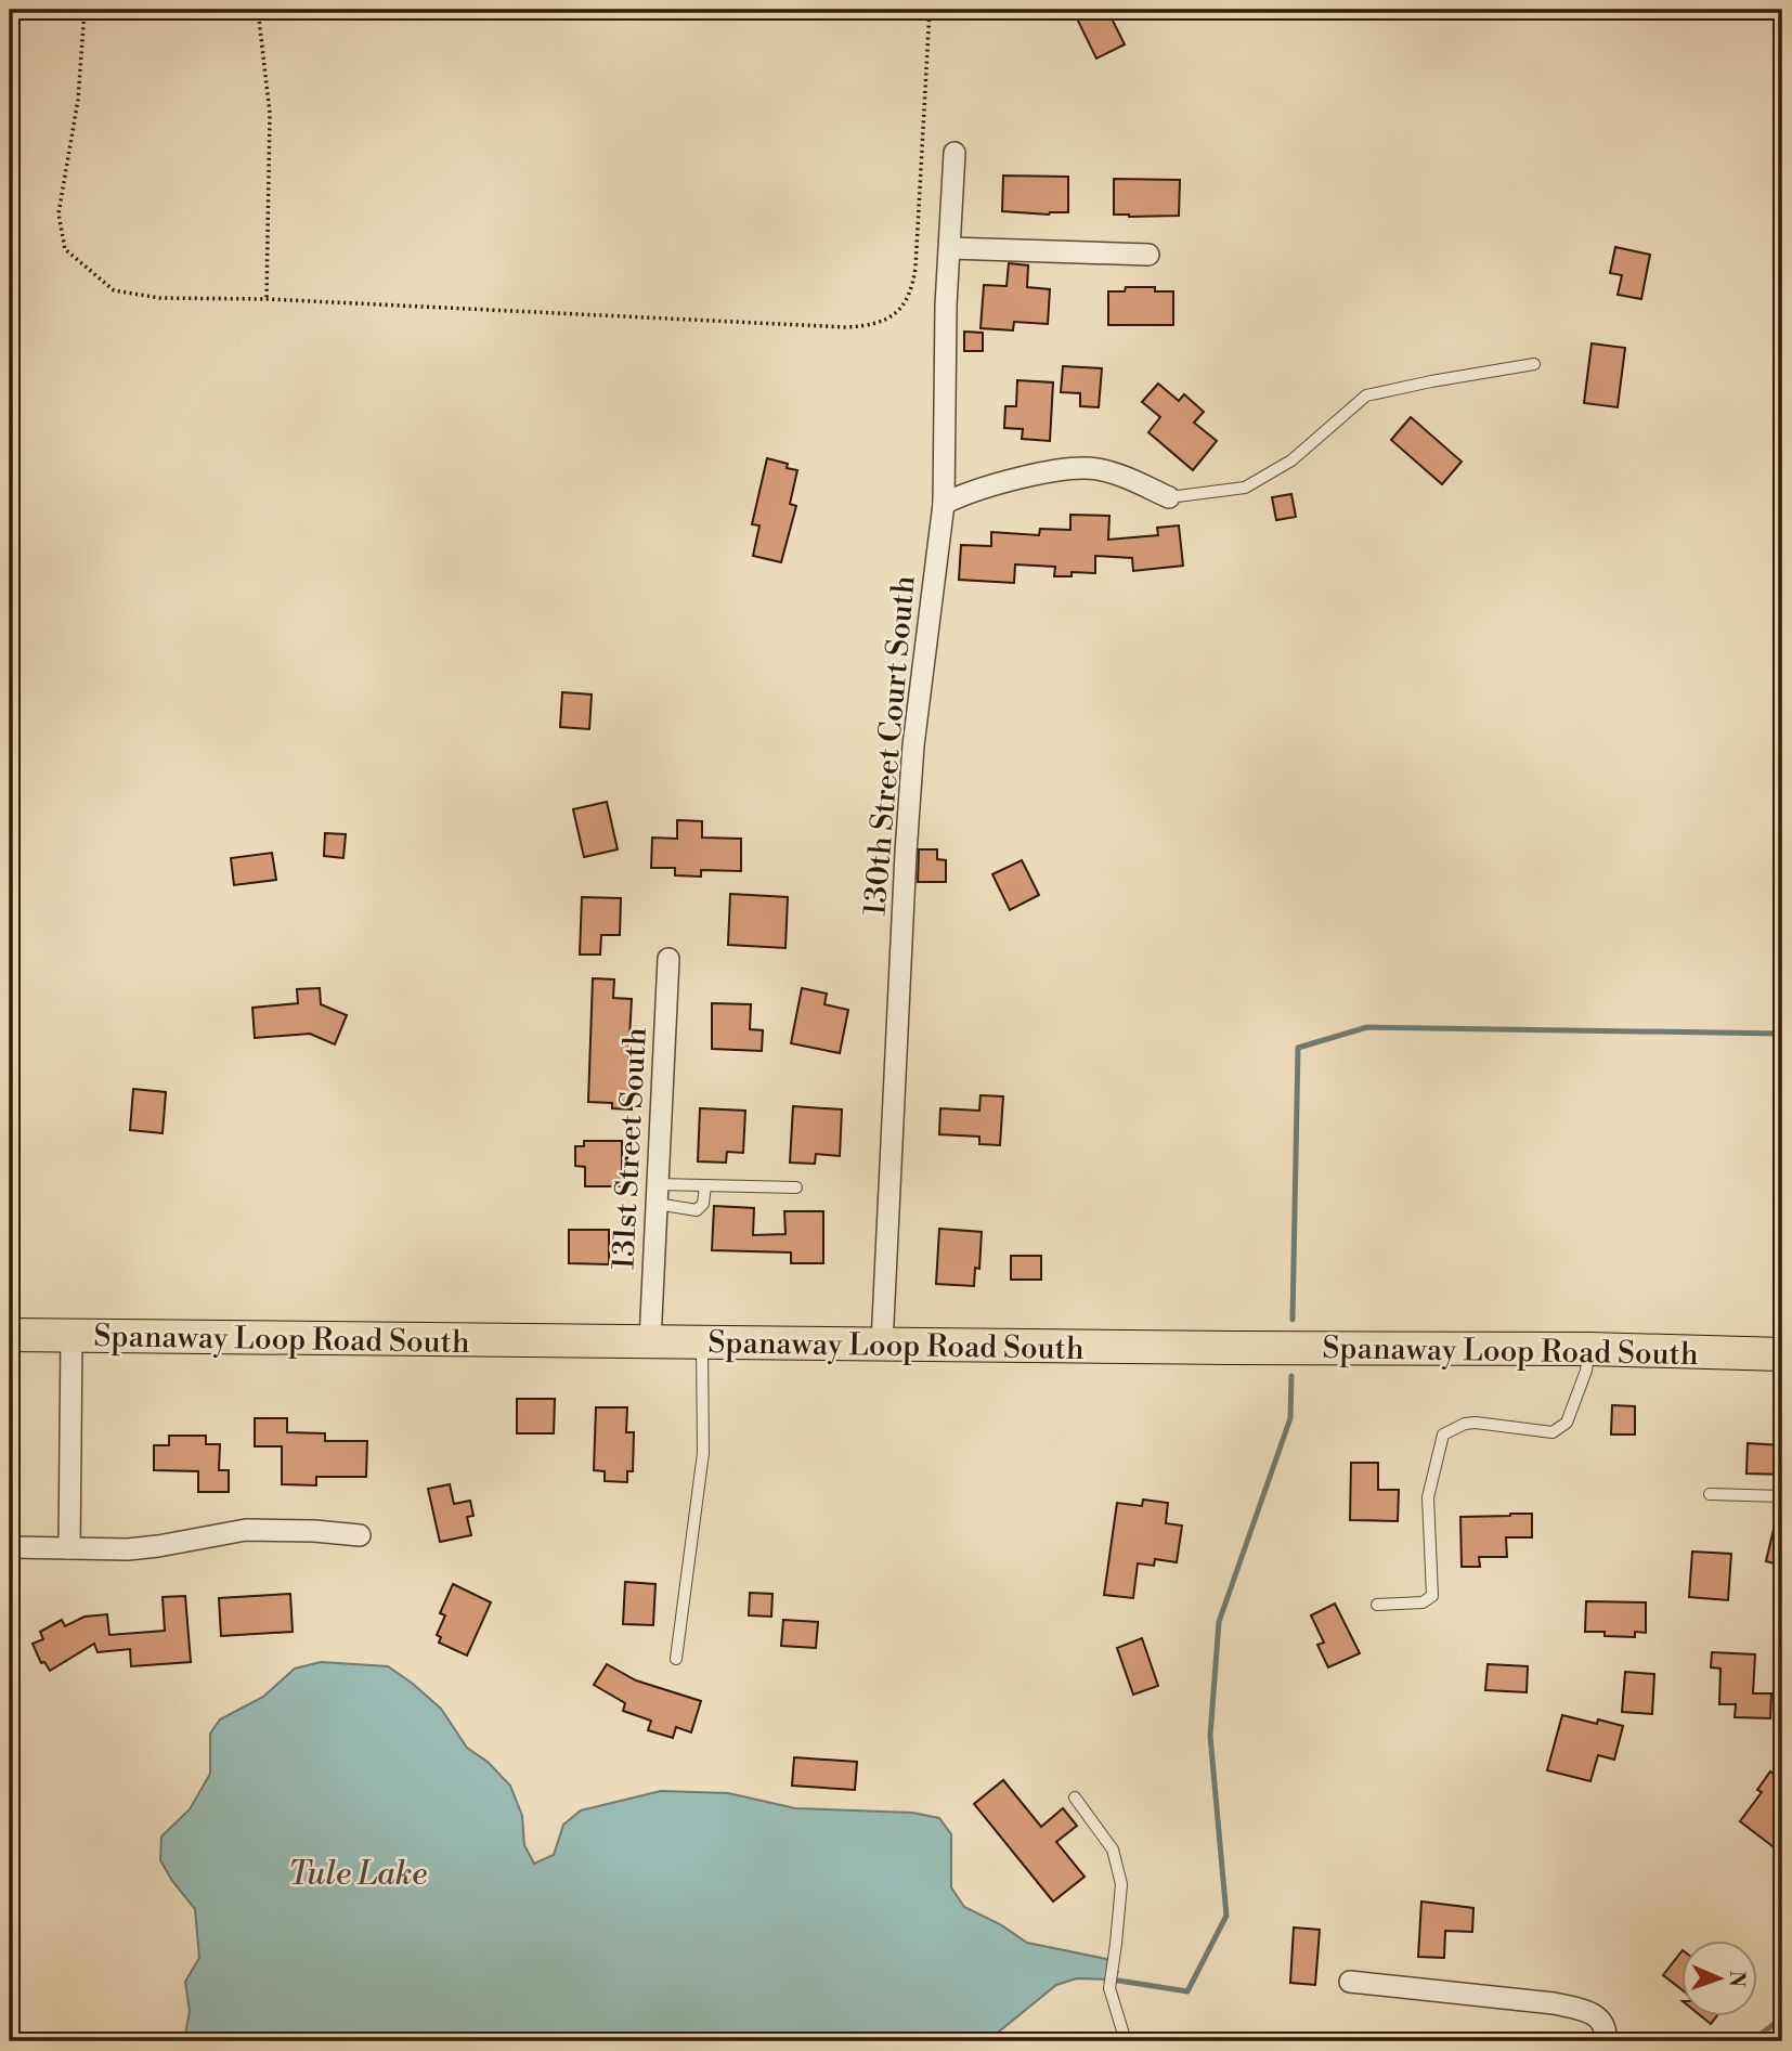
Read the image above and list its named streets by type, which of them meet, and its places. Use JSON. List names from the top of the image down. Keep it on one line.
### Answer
{"streets":{"main road":["Spanaway Loop Road South"],"street":["130th Street Court South","131st Street South"]},"crossings":[["130th Street Court South","Spanaway Loop Road South"],["131st Street South","Spanaway Loop Road South"]],"water":["Tule Lake"],"north":"right"}
